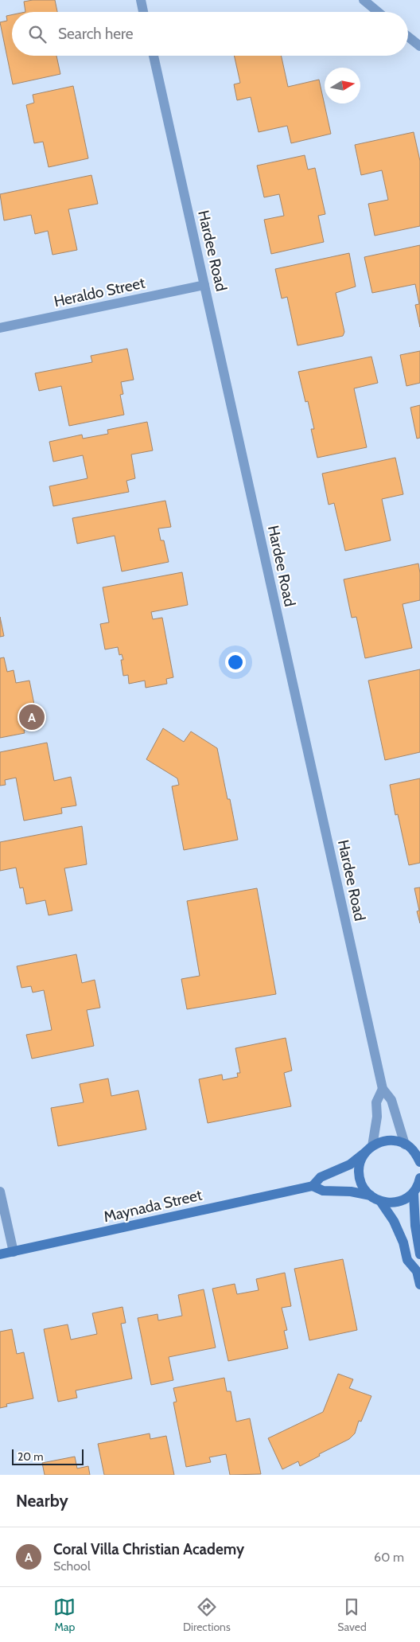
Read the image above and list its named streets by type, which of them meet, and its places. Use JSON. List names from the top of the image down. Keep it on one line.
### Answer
{"streets":{"street":["Hardee Road","Heraldo Street","Maynada Street"]},"crossings":[["Hardee Road","Heraldo Street"],["Hardee Road","Maynada Street"]],"scale_bar":"20 m","north":"right","page":{"search":"Search here","pins":"A","scale":"20 m","heading":"Nearby","list":[{"mark":"A","name":"Coral Villa Christian Academy","note":"School","value":"60 m"}],"nav":["Map","Directions","Saved"]}}
